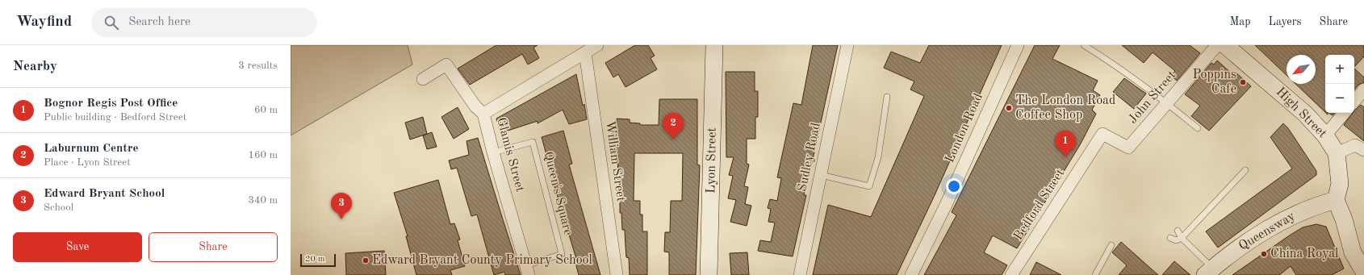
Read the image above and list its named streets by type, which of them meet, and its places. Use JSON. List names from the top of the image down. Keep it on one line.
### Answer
{"streets":{"street":["John Street","High Street","London Road","Glamis Street","Sudley Road","Lyon Street","William Street","Bedford Street","Queensway"],"lane":["Queen's Square"]},"crossings":[["John Street","Bedford Street"],["High Street","Queensway"],["Glamis Street","William Street"],["Glamis Street","Queen's Square"]],"places":["Poppins Cafe","The London Road Coffee Shop","China Royal","Edward Bryant County Primary School"],"scale_bar":"20 m","north":"bottom left","page":{"header":"Wayfind","search":"Search here","nav":["Map","Layers","Share"],"heading":["Nearby","3 results"],"map_buttons":["+","−"],"list":[{"mark":"1","name":"Bognor Regis Post Office","note":"Public building · Bedford Street","value":"60 m"},{"mark":"2","name":"Laburnum Centre","note":"Place · Lyon Street","value":"160 m"},{"mark":"3","name":"Edward Bryant School","note":"School","value":"340 m"}],"pins":["2","1","3"],"buttons":["Save","Share"],"scale":"20 m"}}
